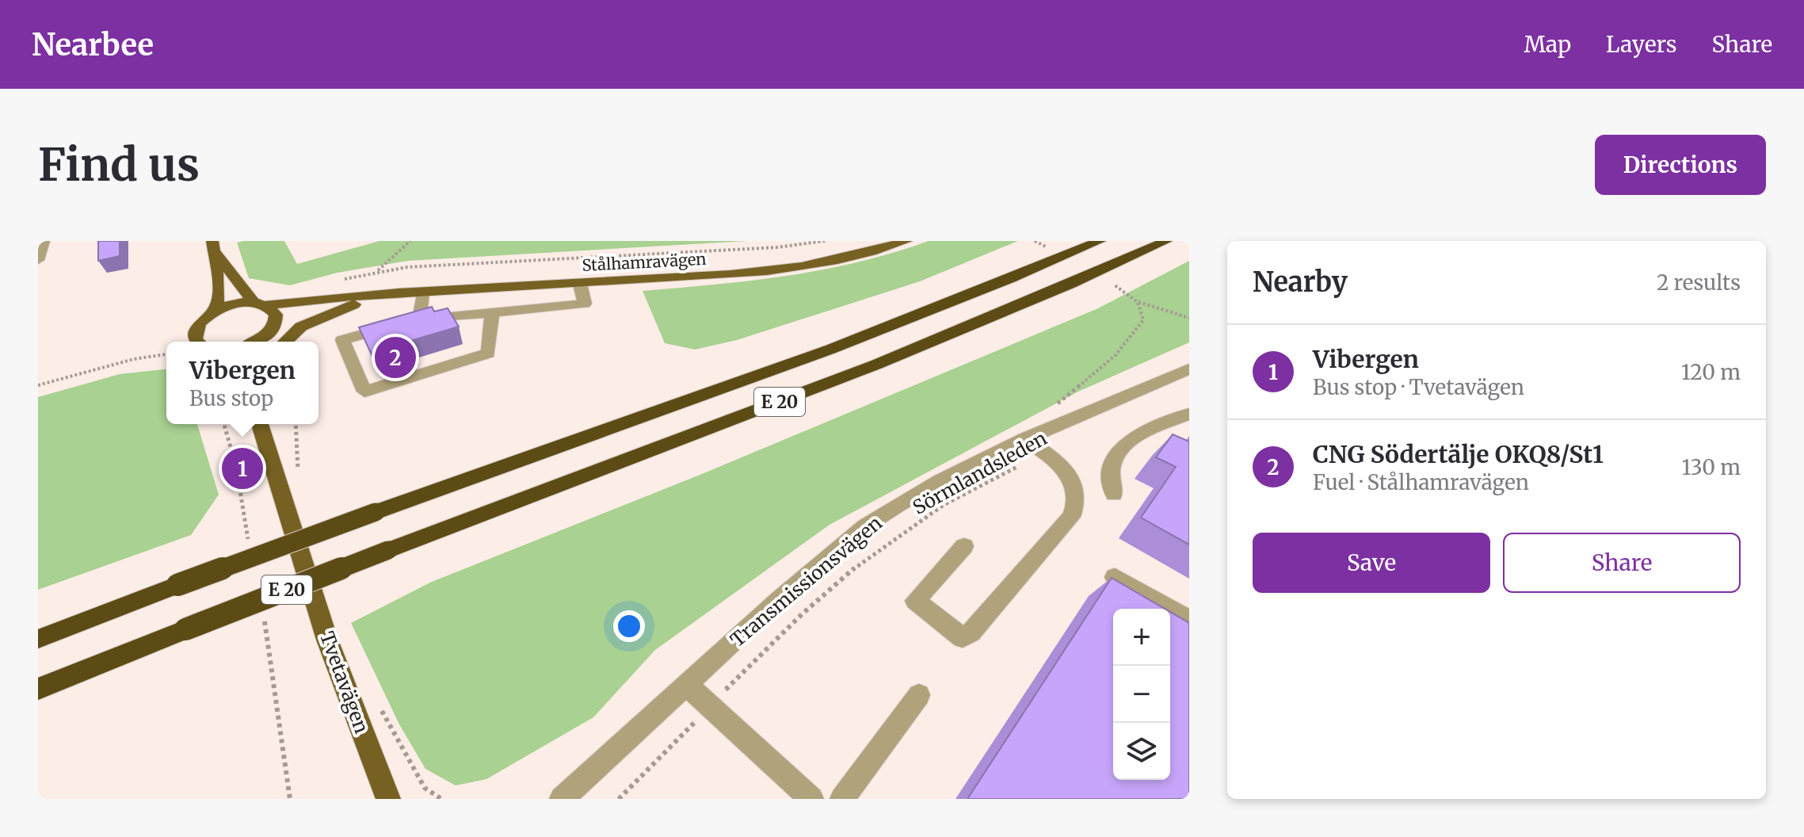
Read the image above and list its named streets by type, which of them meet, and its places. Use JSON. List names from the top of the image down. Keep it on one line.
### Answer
{"streets":{"highway":["E 20"],"main road":["Stålhamravägen","Tvetavägen"],"street":["Transmissionsvägen"],"path":["Sörmlandsleden"]},"crossings":[["Sörmlandsleden","Transmissionsvägen"]],"page":{"header":"Nearbee","nav":["Map","Layers","Share"],"buttons":["Directions",["Save","Share"]],"title":"Find us","heading":["Nearby","2 results"],"list":[{"mark":"1","name":"Vibergen","note":"Bus stop · Tvetavägen","value":"120 m"},{"mark":"2","name":"CNG Södertälje OKQ8/St1","note":"Fuel · Stålhamravägen","value":"130 m"}],"pins":["2","1"],"popup":["Vibergen","Bus stop"],"map_buttons":["+","−"]}}
